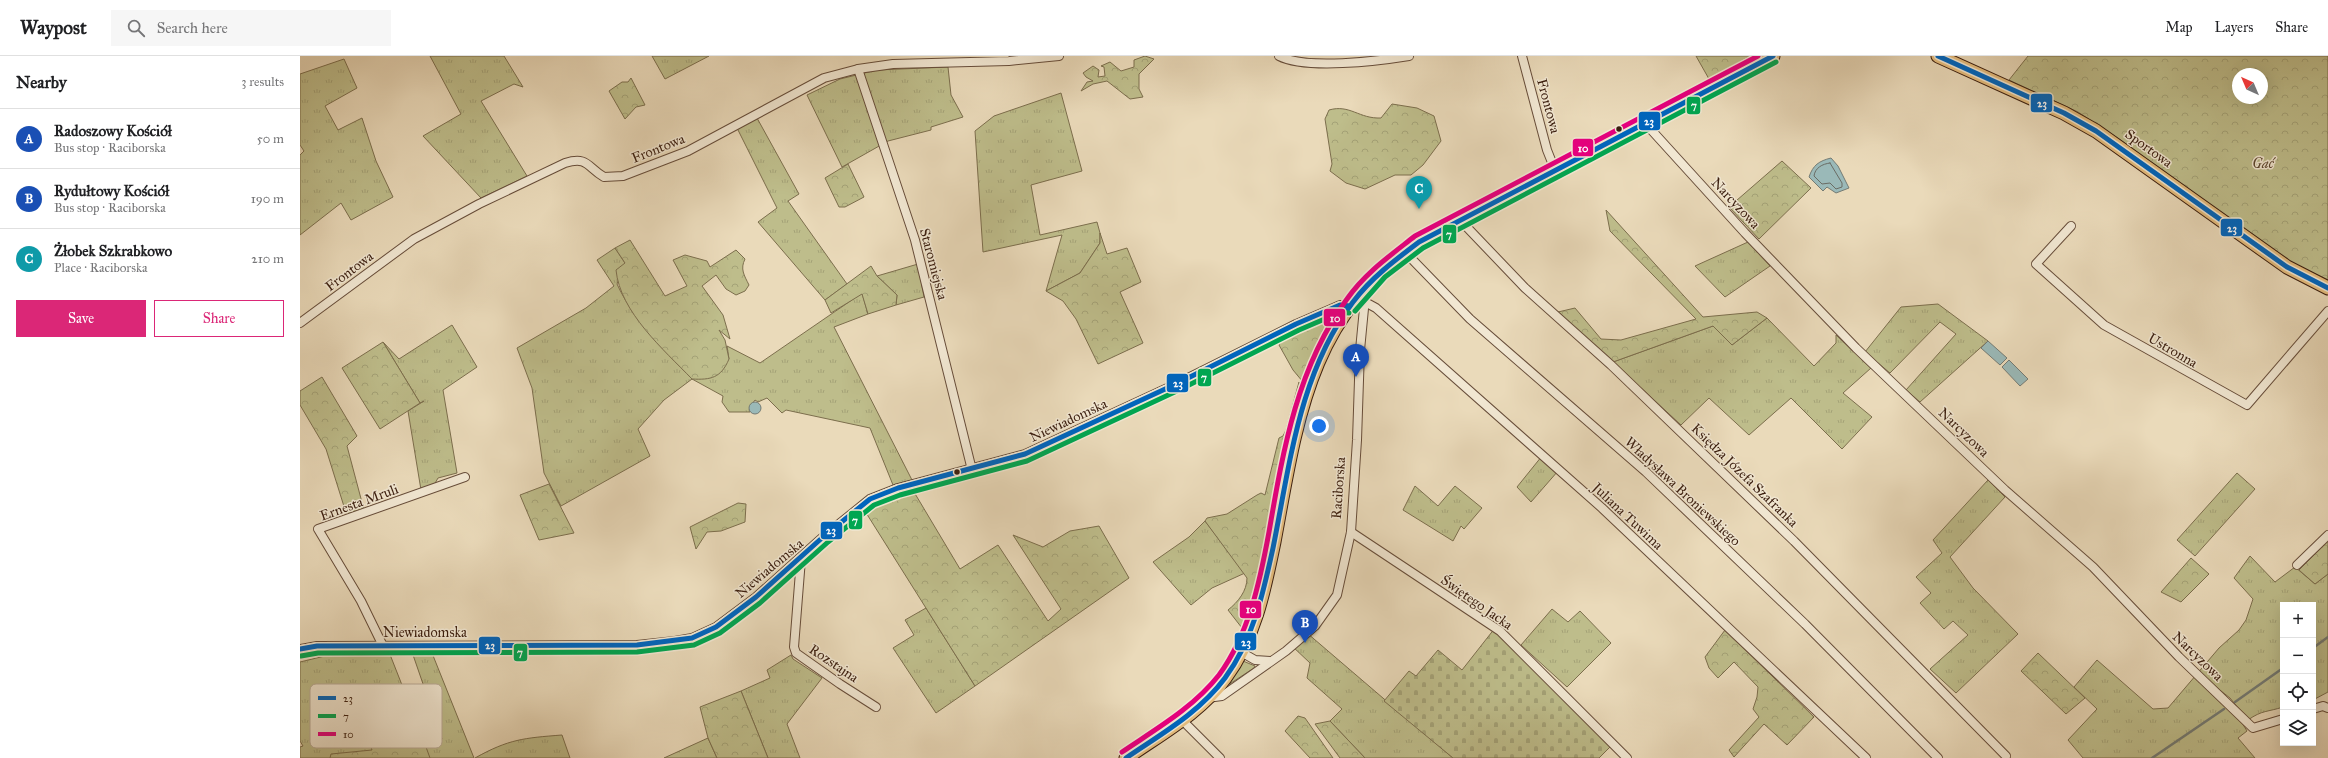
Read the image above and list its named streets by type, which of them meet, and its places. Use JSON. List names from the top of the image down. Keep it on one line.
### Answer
{"streets":{"main road":["Sportowa","Raciborska"],"street":["Frontowa","Narcyzowa","Staromiejska","Ustronna","Niewiadomska","Księdza Józefa Szafranka","Władysława Broniewskiego","Ernesta Mruli","Juliana Tuwima","Świętego Jacka","Rozstajna"]},"crossings":[["Frontowa","Staromiejska"],["Frontowa","Raciborska"],["Narcyzowa","Raciborska"],["Staromiejska","Niewiadomska"],["Niewiadomska","Raciborska"],["Niewiadomska","Ernesta Mruli"],["Niewiadomska","Rozstajna"],["Księdza Józefa Szafranka","Raciborska"],["Raciborska","Władysława Broniewskiego"],["Raciborska","Juliana Tuwima"],["Raciborska","Świętego Jacka"]],"parks":["Gać"],"lines":["transit line 23","transit line 10","transit line 7"],"legend":["23","7","10"],"north":"top left","page":{"header":"Waypost","search":"Search here","nav":["Map","Layers","Share"],"heading":["Nearby","3 results"],"list":[{"mark":"A","name":"Radoszowy Kościół","note":"Bus stop · Raciborska","value":"50 m"},{"mark":"B","name":"Rydułtowy Kościół","note":"Bus stop · Raciborska","value":"190 m"},{"mark":"C","name":"Żłobek Szkrabkowo","note":"Place · Raciborska","value":"210 m"}],"pins":["C","A","B"],"buttons":["Save","Share"],"map_buttons":["+","−"]}}
